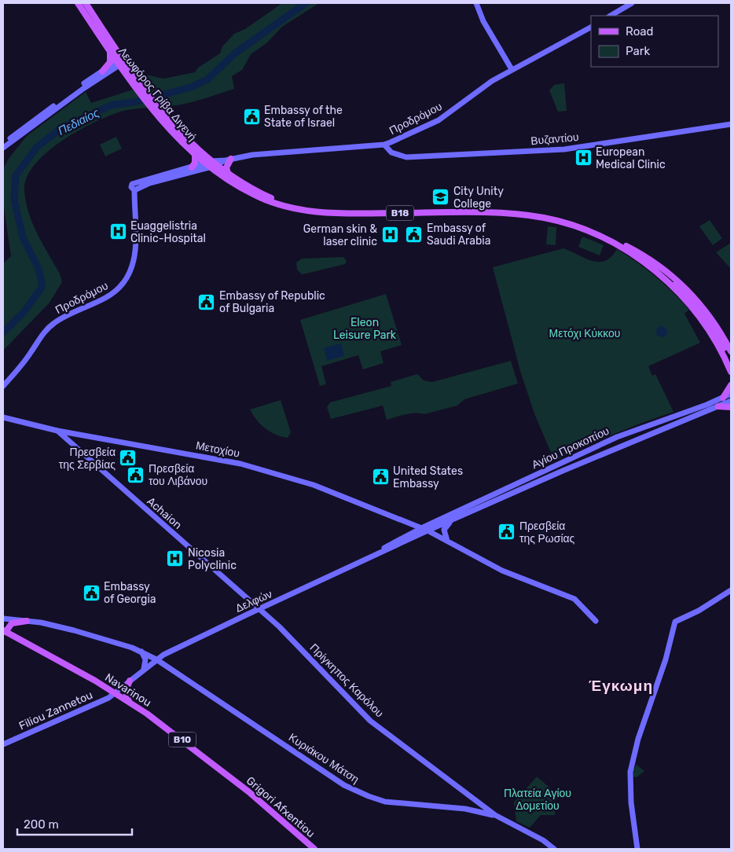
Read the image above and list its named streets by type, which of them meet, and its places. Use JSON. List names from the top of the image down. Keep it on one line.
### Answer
{"streets":{"main road":["Λεωφόρος Γρίβα Διγενή","Προδρόμου","Βυζαντίου","B18","Αγίου Προκοπίου","Μετοχίου","Achaion","Δελφών","Πρίγκηπος Καρόλου","Navarinou","Filiou Zannetou","B10","Κυριάκου Μάτση","Grigori Afxentiou"]},"crossings":[["Λεωφόρος Γρίβα Διγενή","Προδρόμου"],["Προδρόμου","Βυζαντίου"],["Αγίου Προκοπίου","Μετοχίου"],["Αγίου Προκοπίου","Δελφών"],["Μετοχίου","Achaion"],["Μετοχίου","Δελφών"],["Achaion","Δελφών"],["Achaion","Πρίγκηπος Καρόλου"],["Δελφών","Πρίγκηπος Καρόλου"],["Δελφών","Filiou Zannetou"],["Δελφών","Κυριάκου Μάτση"],["Πρίγκηπος Καρόλου","Κυριάκου Μάτση"],["Navarinou","Filiou Zannetou"],["Navarinou","Grigori Afxentiou"]],"districts":["Έγκωμη"],"water":["Πεδιαίος"],"parks":["Eleon Leisure Park","Μετόχι Κύκκου","Πλατεία Αγίου Δομετίου"],"places":{"public building":["Embassy of the State of Israel","Embassy of Saudi Arabia","Embassy of Republic of Bulgaria","Πρεσβεία της Σερβίας","Πρεσβεία του Λιβάνου","United States Embassy","Πρεσβεία της Ρωσίας","Embassy of Georgia"],"hospital":["European Medical Clinic","Euaggelistria Clinic-Hospital","German skin & laser clinic","Nicosia Polyclinic"],"school or university":["City Unity College"]},"legend":["Road","Park"],"scale_bar":"200 m"}
